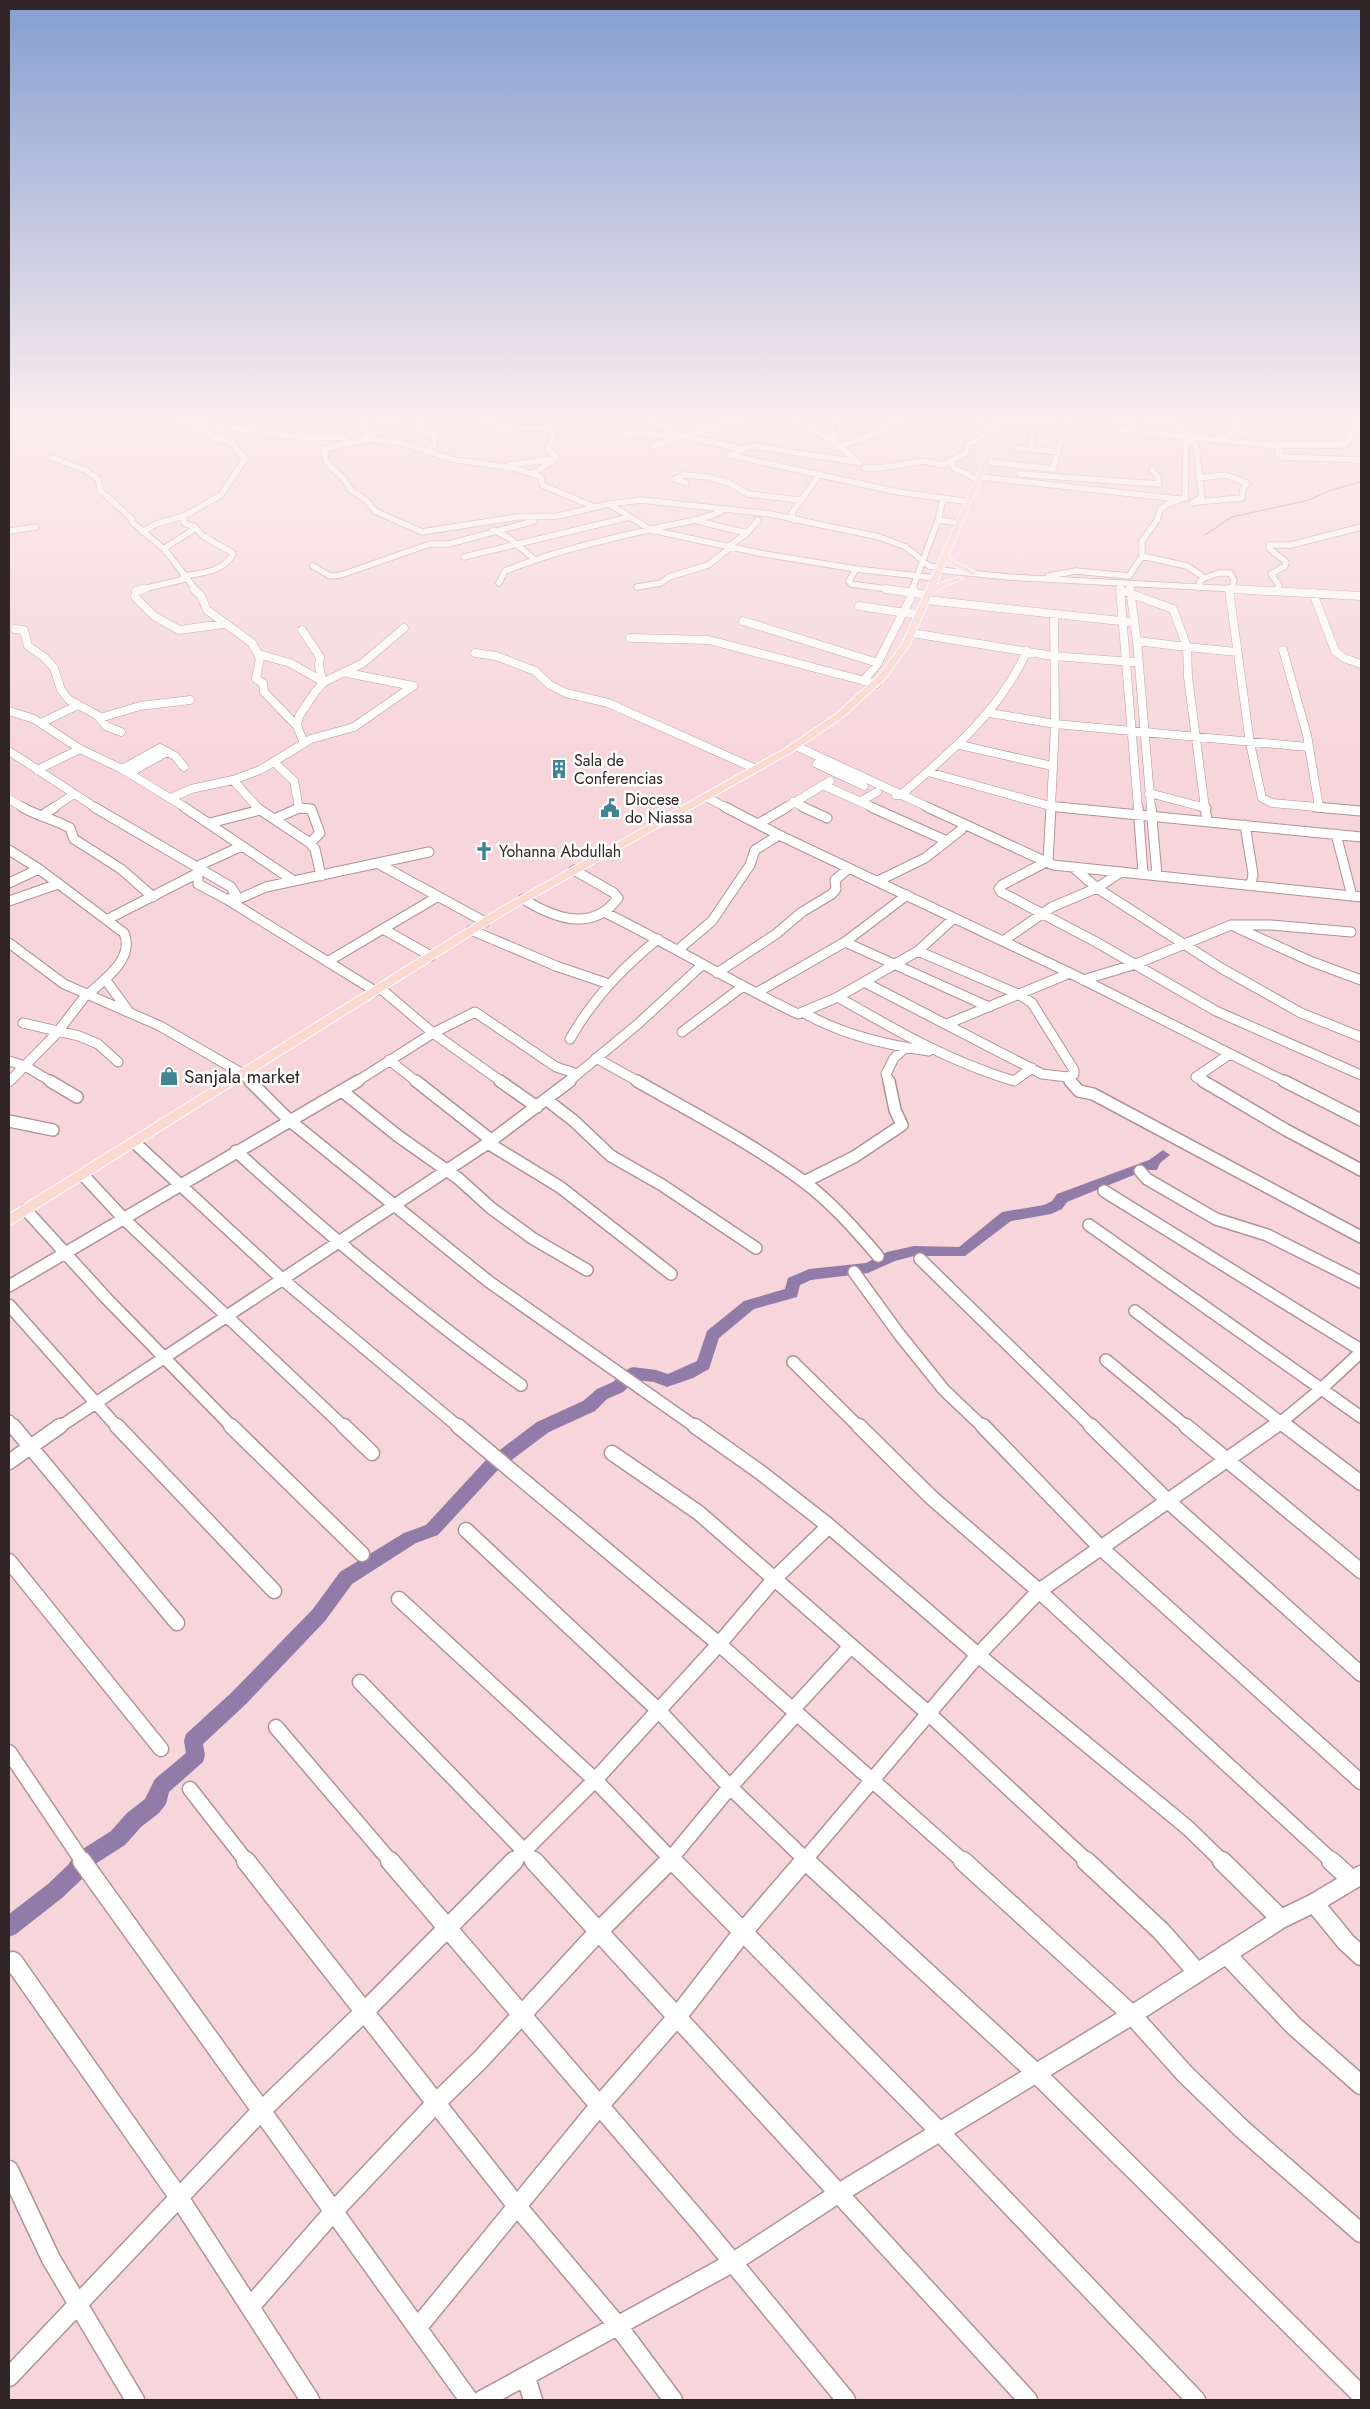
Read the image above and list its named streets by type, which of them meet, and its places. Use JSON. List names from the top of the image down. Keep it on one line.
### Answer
{"places":{"building":["Sala de Conferencias"],"public building":["Diocese do Niassa"],"church":["Yohanna Abdullah"],"shop":["Sanjala market"]}}
